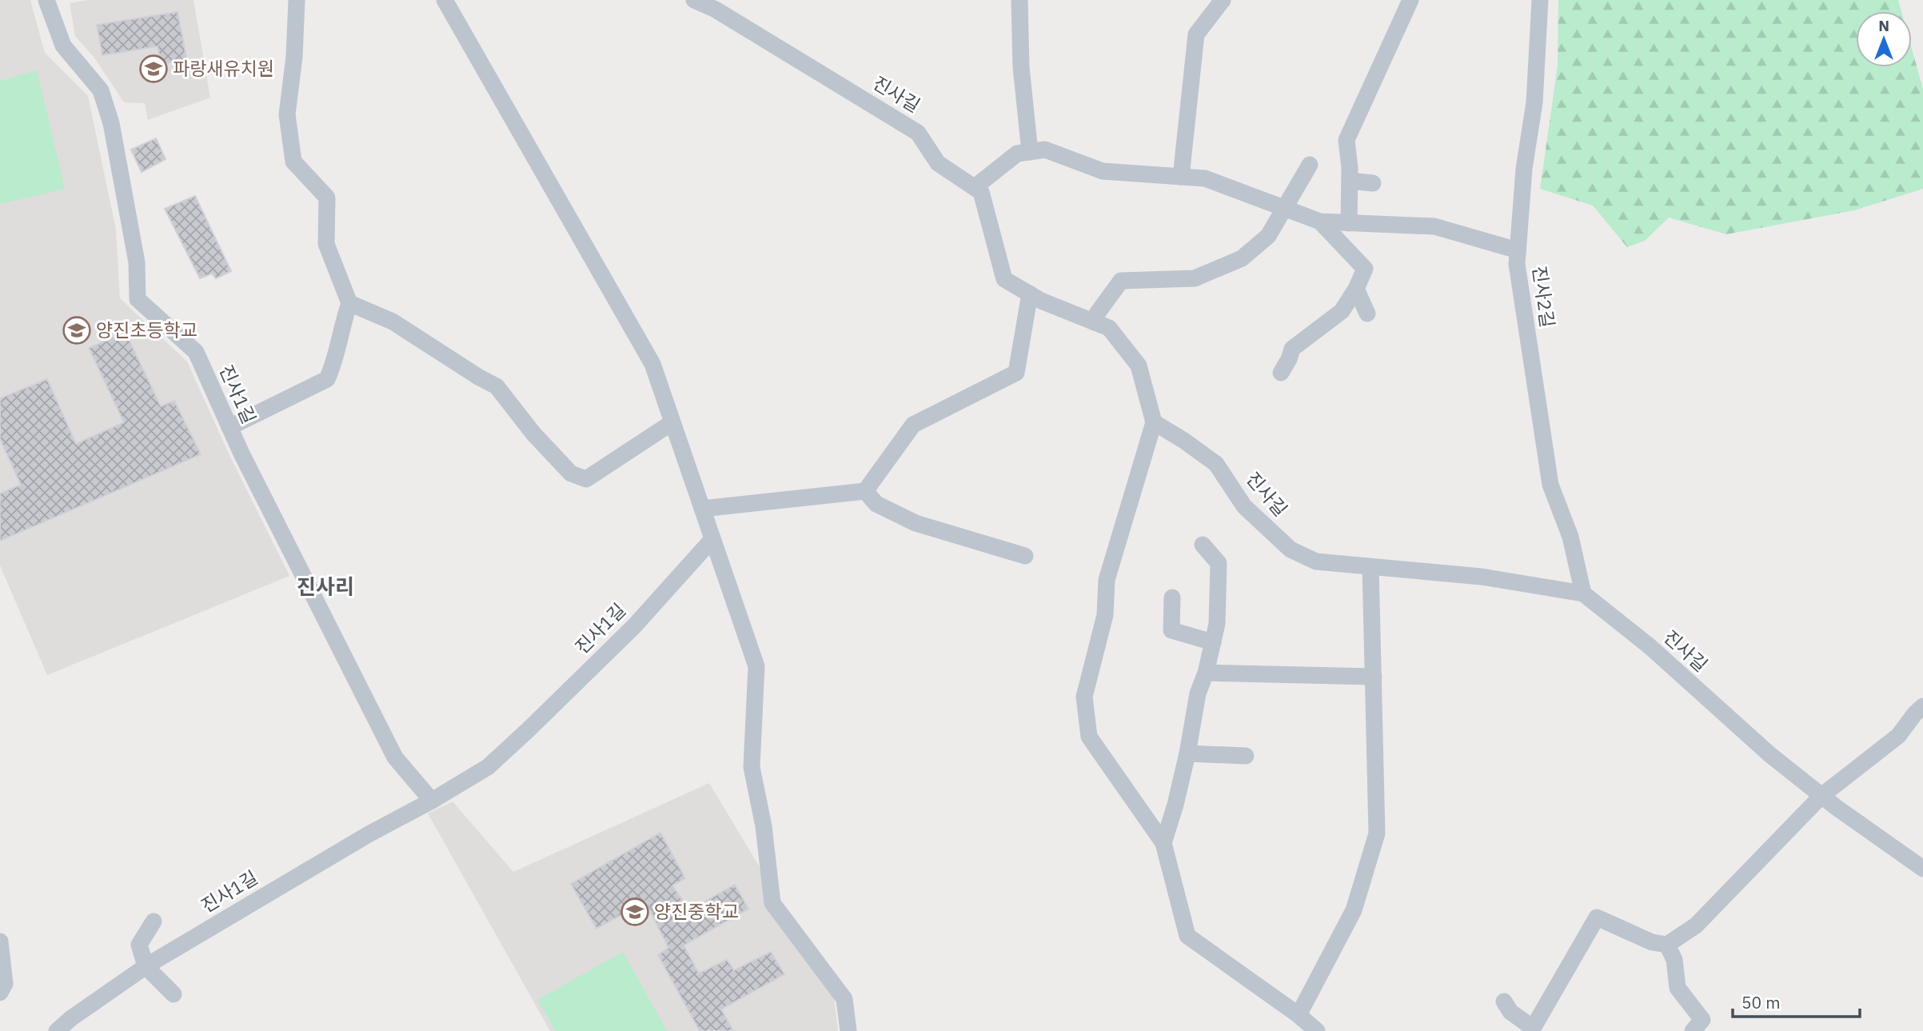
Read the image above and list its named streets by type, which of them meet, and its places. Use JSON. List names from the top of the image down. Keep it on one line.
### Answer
{"streets":{"street":["진사길","진사2길","진사1길"]},"crossings":[["진사길","진사2길"]],"districts":["진사리"],"places":{"school or university":["파랑새유치원","양진초등학교","양진중학교"]},"scale_bar":"50 m","north":"top"}
